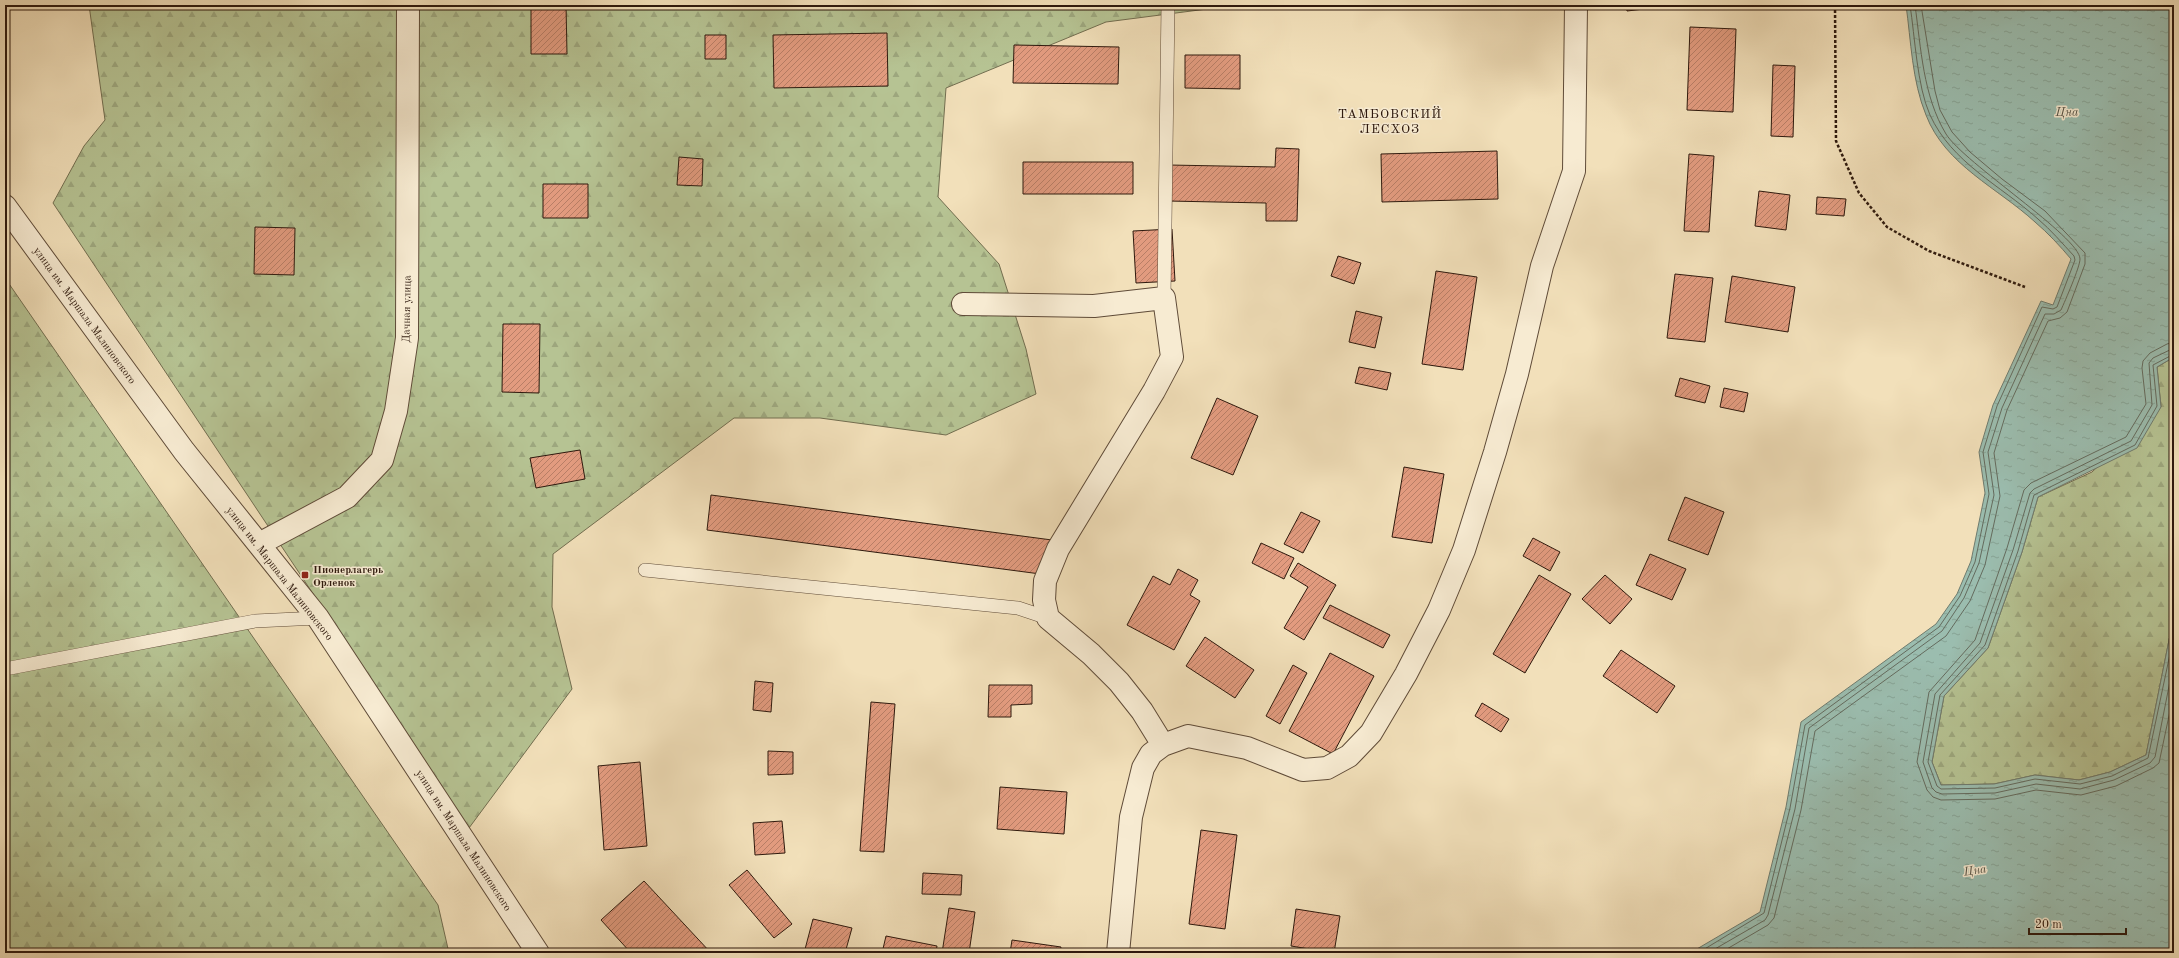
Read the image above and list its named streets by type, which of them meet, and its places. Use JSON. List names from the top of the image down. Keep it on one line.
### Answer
{"streets":{"street":["Дачная улица","улица им. Маршала Малиновского"]},"crossings":[["Дачная улица","улица им. Маршала Малиновского"]],"districts":["ТАМБОВСКИЙ ЛЕСХОЗ"],"water":["Цна"],"places":{"transit":["Пионерлагерь Орленок"]},"scale_bar":"20 m"}
